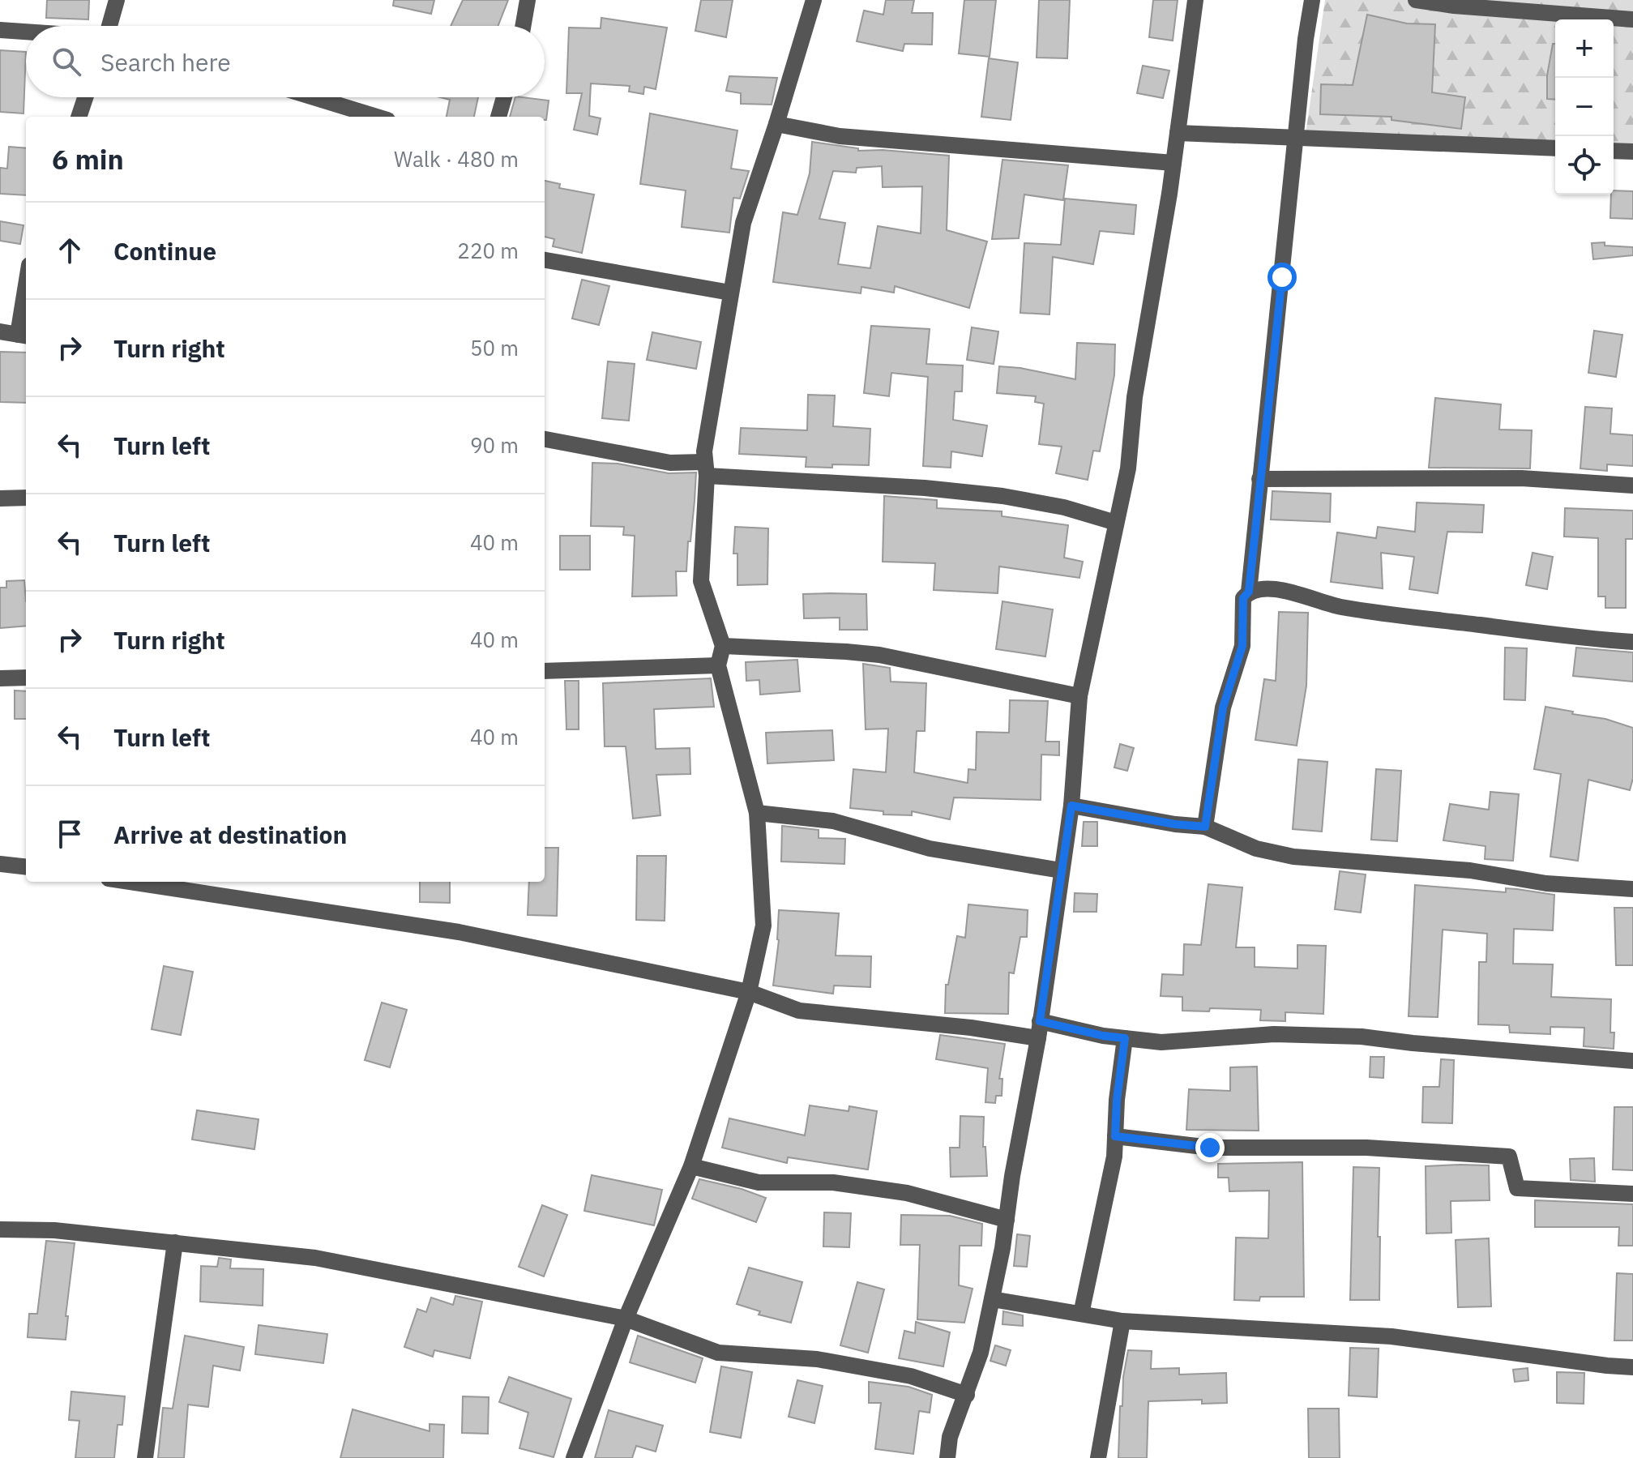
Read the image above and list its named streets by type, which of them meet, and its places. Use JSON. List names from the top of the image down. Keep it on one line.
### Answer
{"page":{"map_buttons":["+","−"],"search":"Search here","heading":["6 min","Walk · 480 m"],"list":[["Continue","220 m"],["Turn right","50 m"],["Turn left","90 m"],["Turn left","40 m"],["Turn right","40 m"],["Turn left","40 m"],"Arrive at destination"]}}
